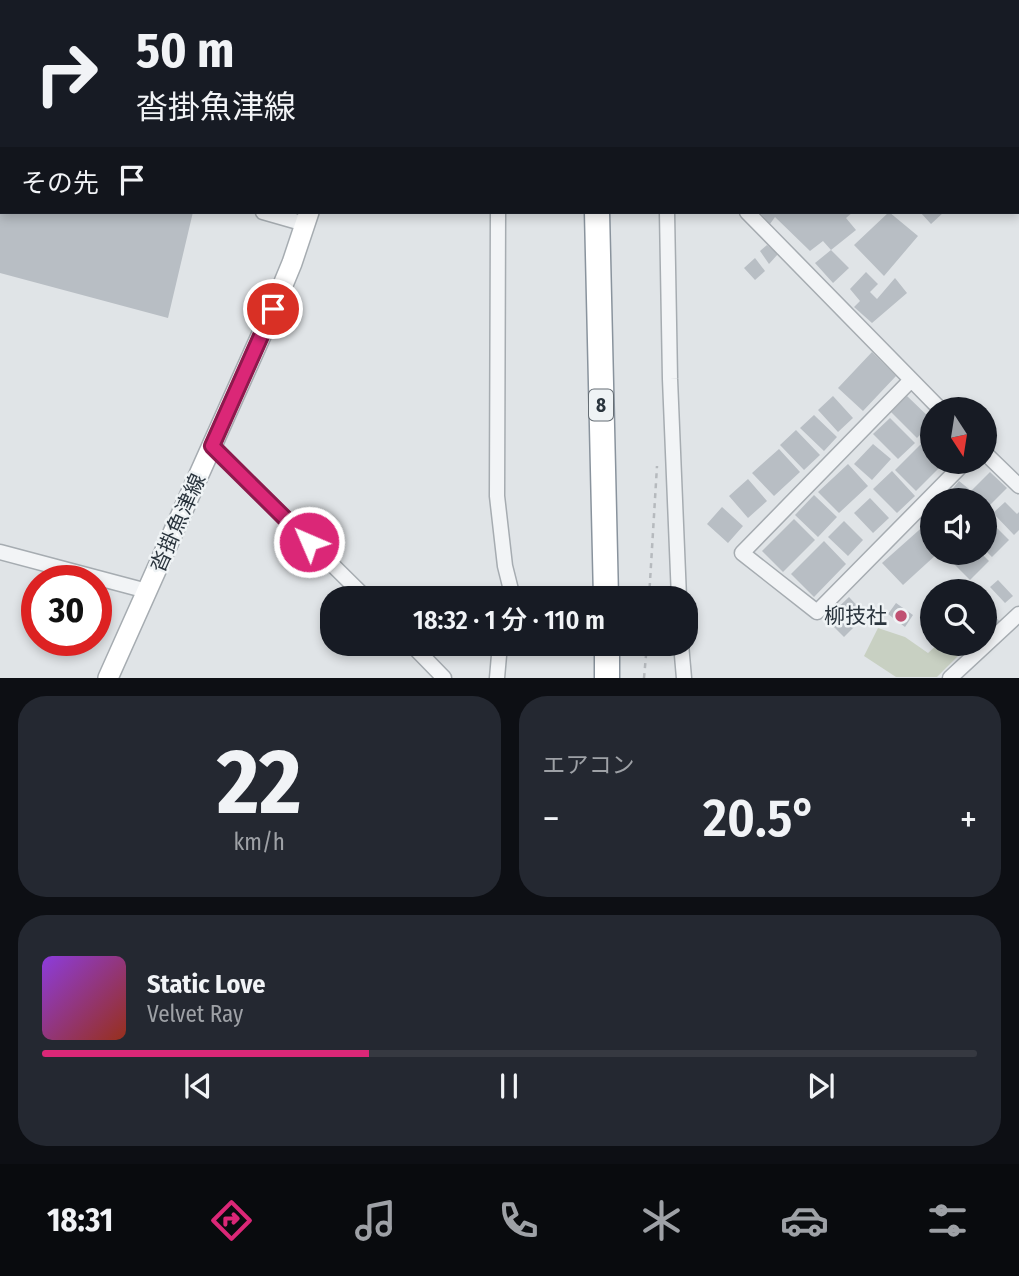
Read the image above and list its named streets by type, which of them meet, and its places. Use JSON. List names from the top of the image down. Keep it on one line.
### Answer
{"streets":{"highway":["8"],"main road":["沓掛魚津線"]},"places":["柳技社"],"north":"bottom","page":{"turn":["50 m","沓掛魚津線"],"then":"その先","limit":"30","trip":"18:32 · 1 分 · 110 m","tile":[["22","km/h"],"エアコン"],"heat":["−","20.5°","+"],"song":["Static Love","Velvet Ray"],"tabs":"18:31"}}
